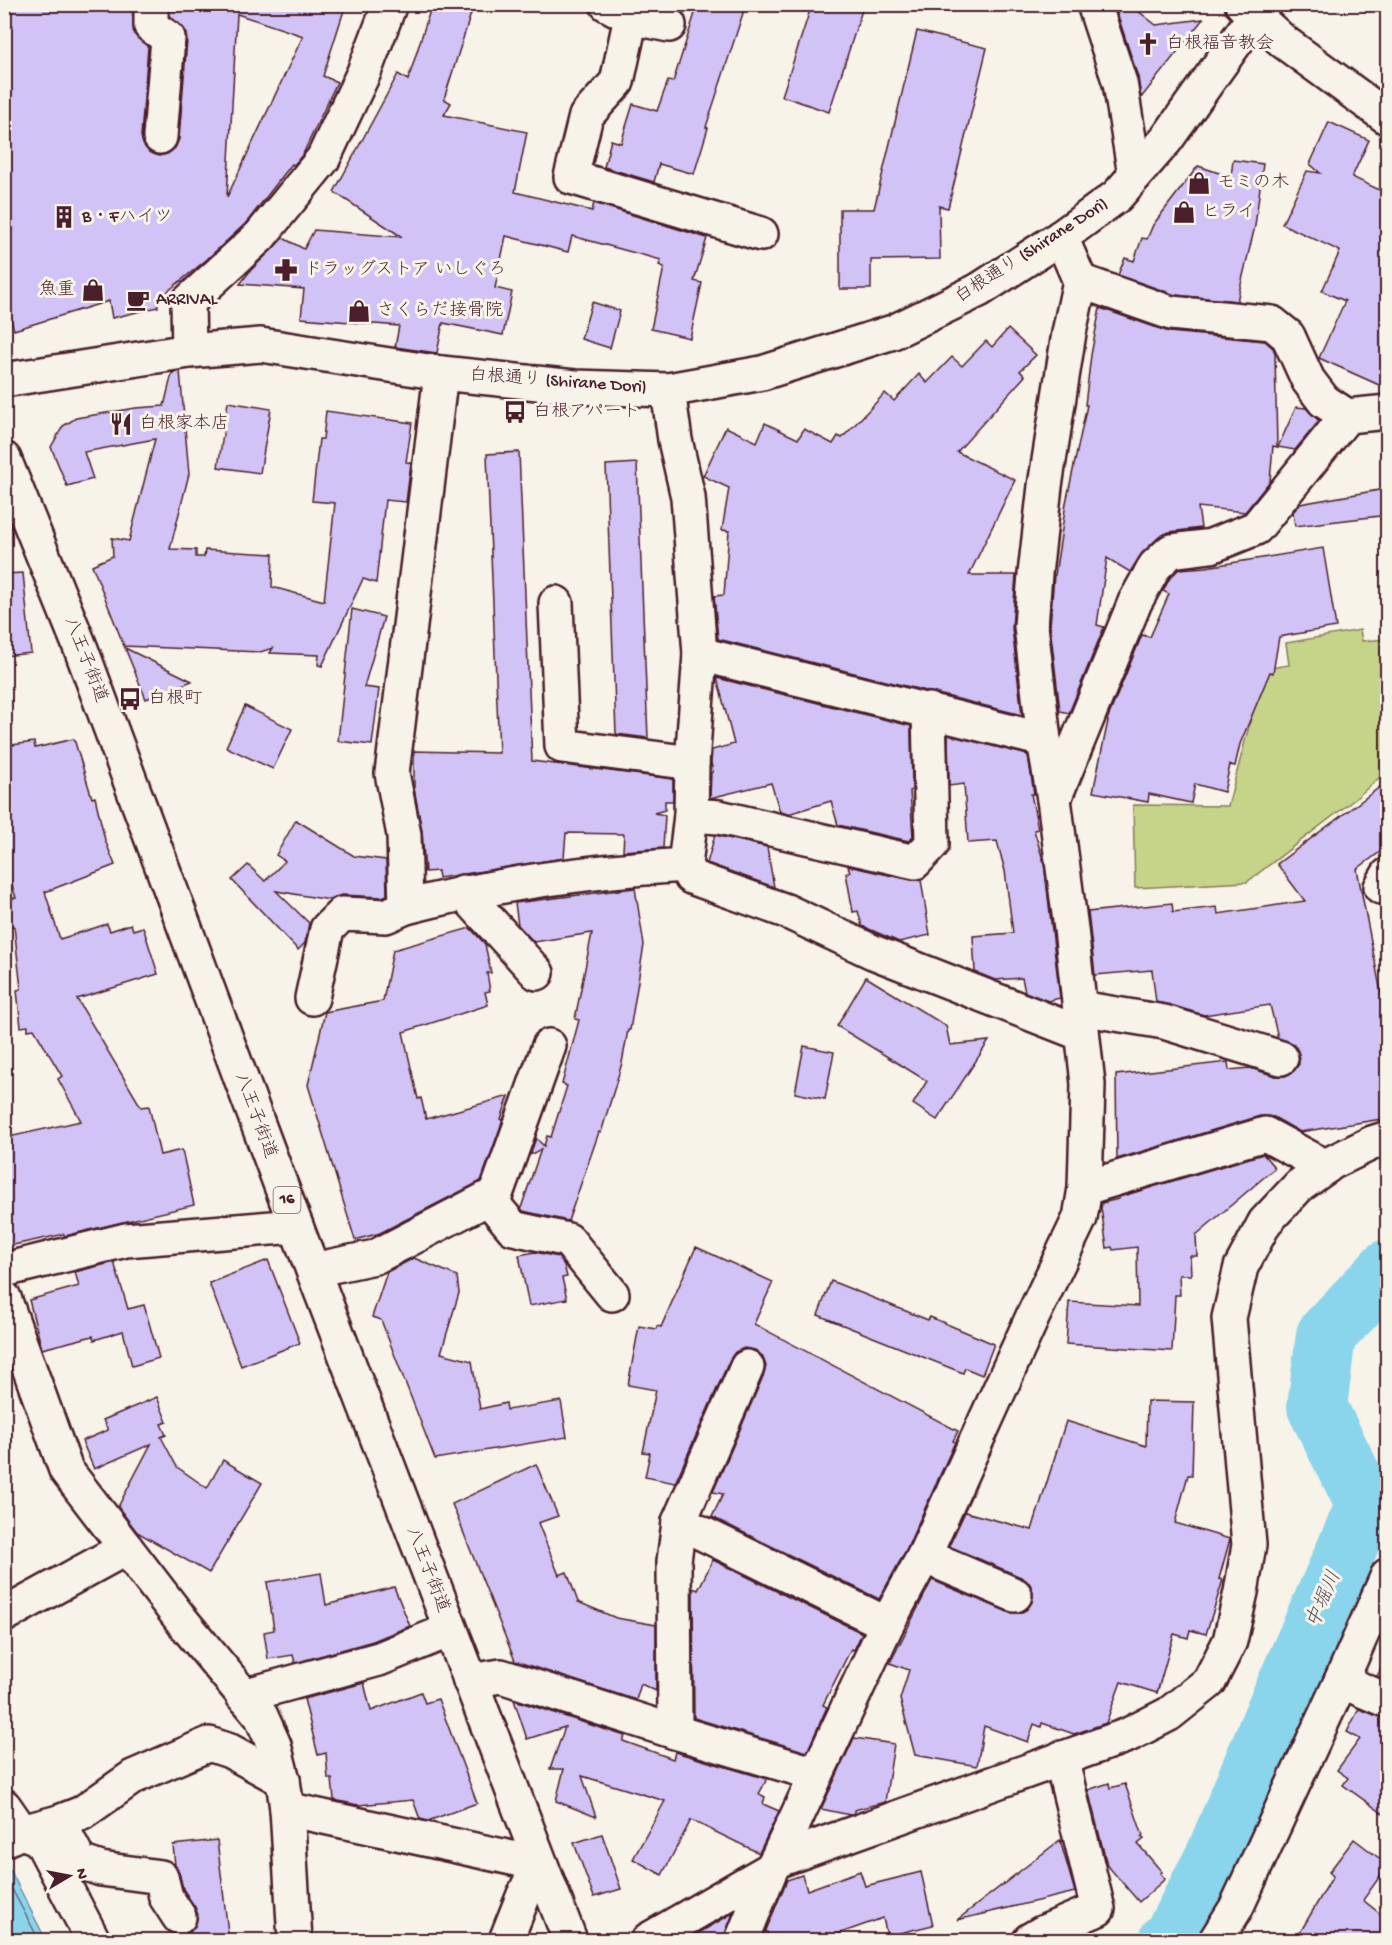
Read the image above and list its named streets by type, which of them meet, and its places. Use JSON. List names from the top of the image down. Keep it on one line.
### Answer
{"streets":{"main road":["白根通り (Shirane Dori)","八王子街道","16"]},"water":["中堀川"],"places":{"church":["白根福音教会"],"shop":["モミの木","ヒライ","魚重","さくらだ接骨院"],"building":["B・Fハイツ"],"pharmacy":["ドラッグストア いしぐろ"],"cafe":["ARRIVAL"],"bus stop":["白根アパート","白根町"],"restaurant":["白根家本店"]},"north":"right"}
